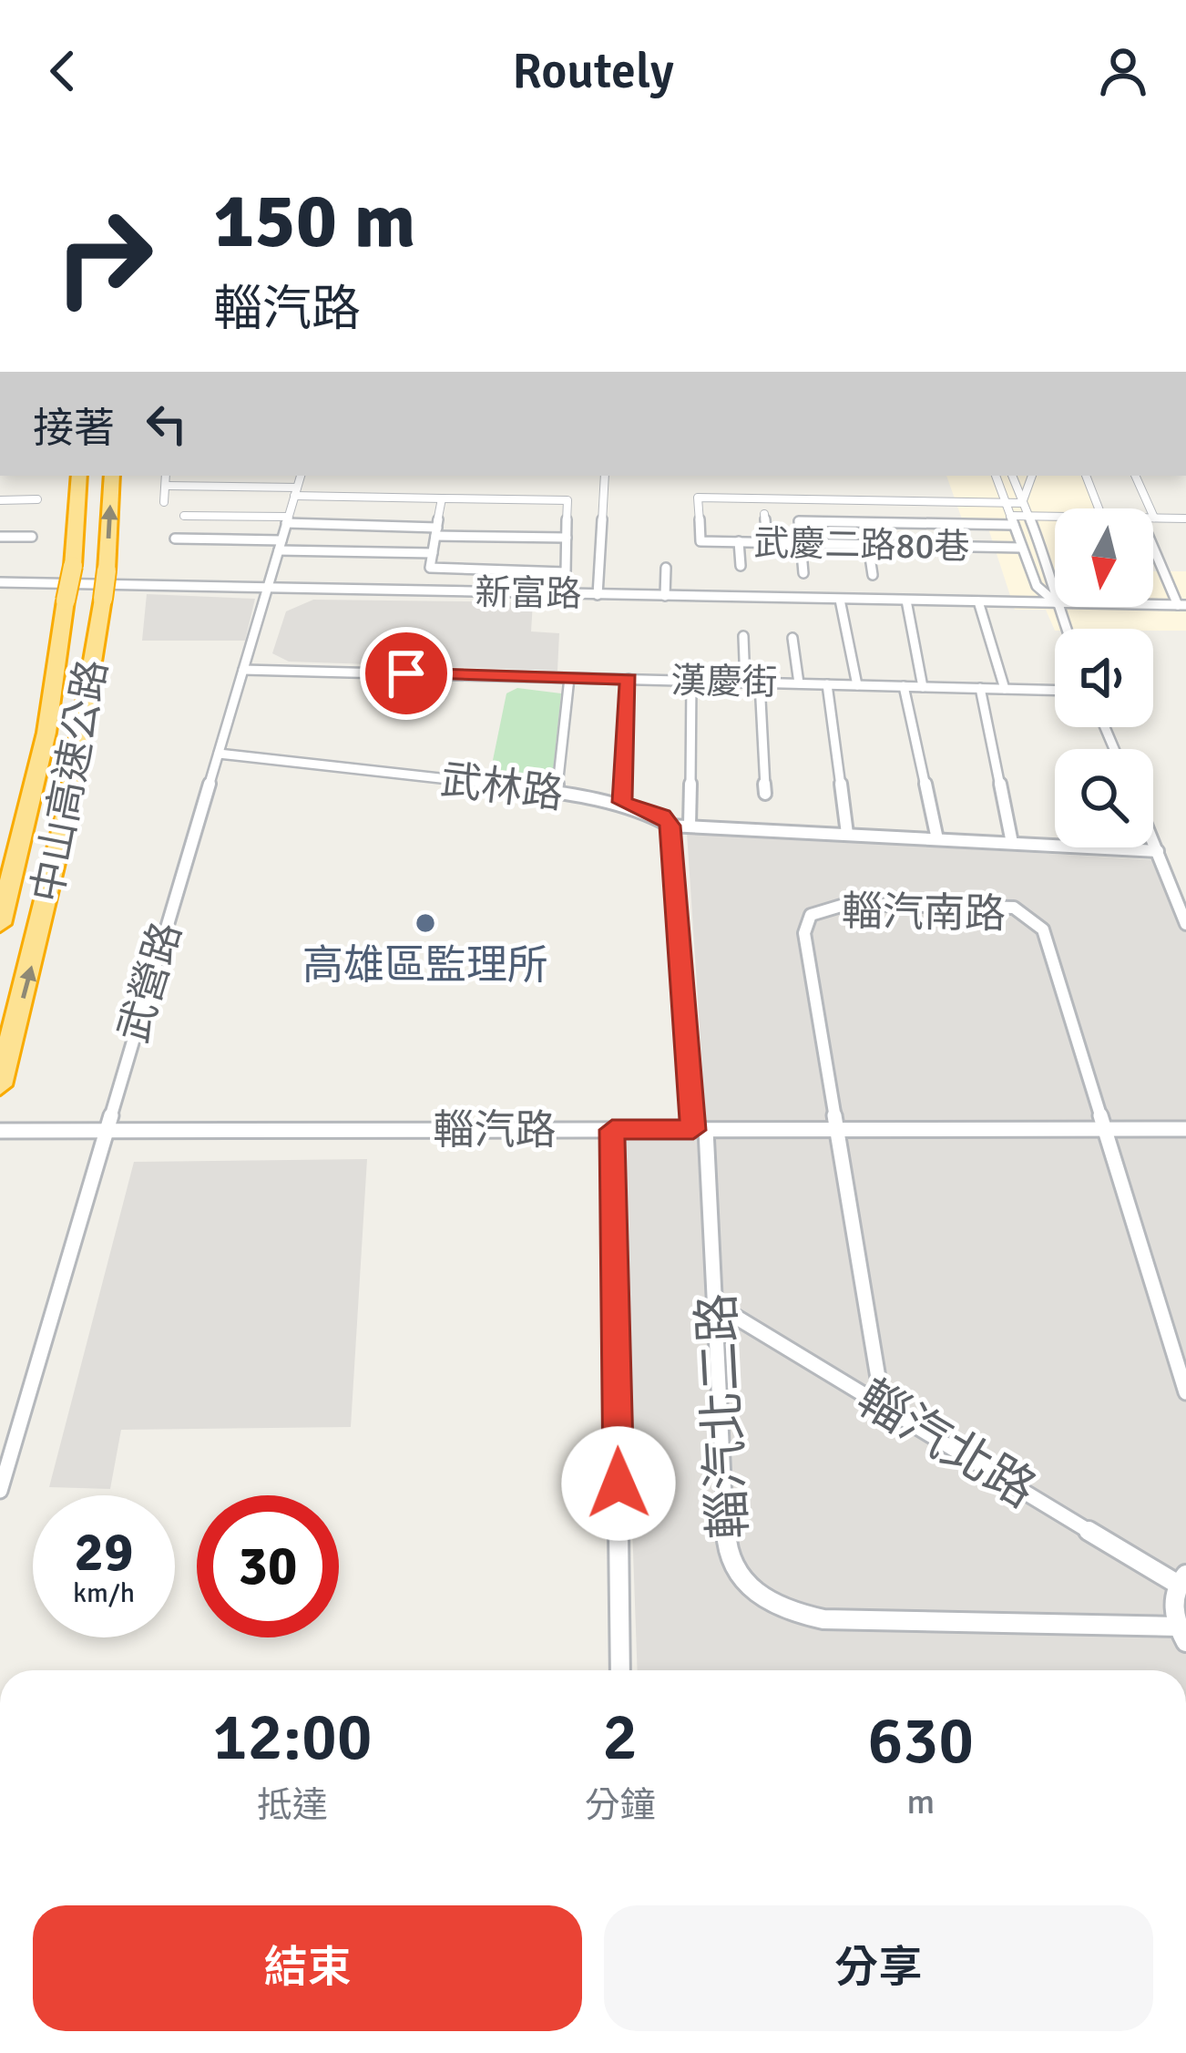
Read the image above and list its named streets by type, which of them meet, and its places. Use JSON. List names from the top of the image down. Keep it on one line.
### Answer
{"streets":{"highway":["中山高速公路"],"street":["武慶二路80巷","新富路","漢慶街","武林路","輜汽南路","武營路","輜汽路","輜汽北二路","輜汽北路"]},"crossings":[["新富路","武營路"],["漢慶街","武營路"],["武林路","武營路"],["輜汽南路","輜汽路"],["武營路","輜汽路"],["輜汽路","輜汽北二路"],["輜汽北二路","輜汽北路"]],"places":["高雄區監理所"],"north":"bottom","page":{"header":"Routely","turn":["150 m","輜汽路"],"then":"接著","speed":"29 km/h","limit":"30","eta":["12:00","抵達","2","分鐘","630","m"],"buttons":["結束","分享"]}}
